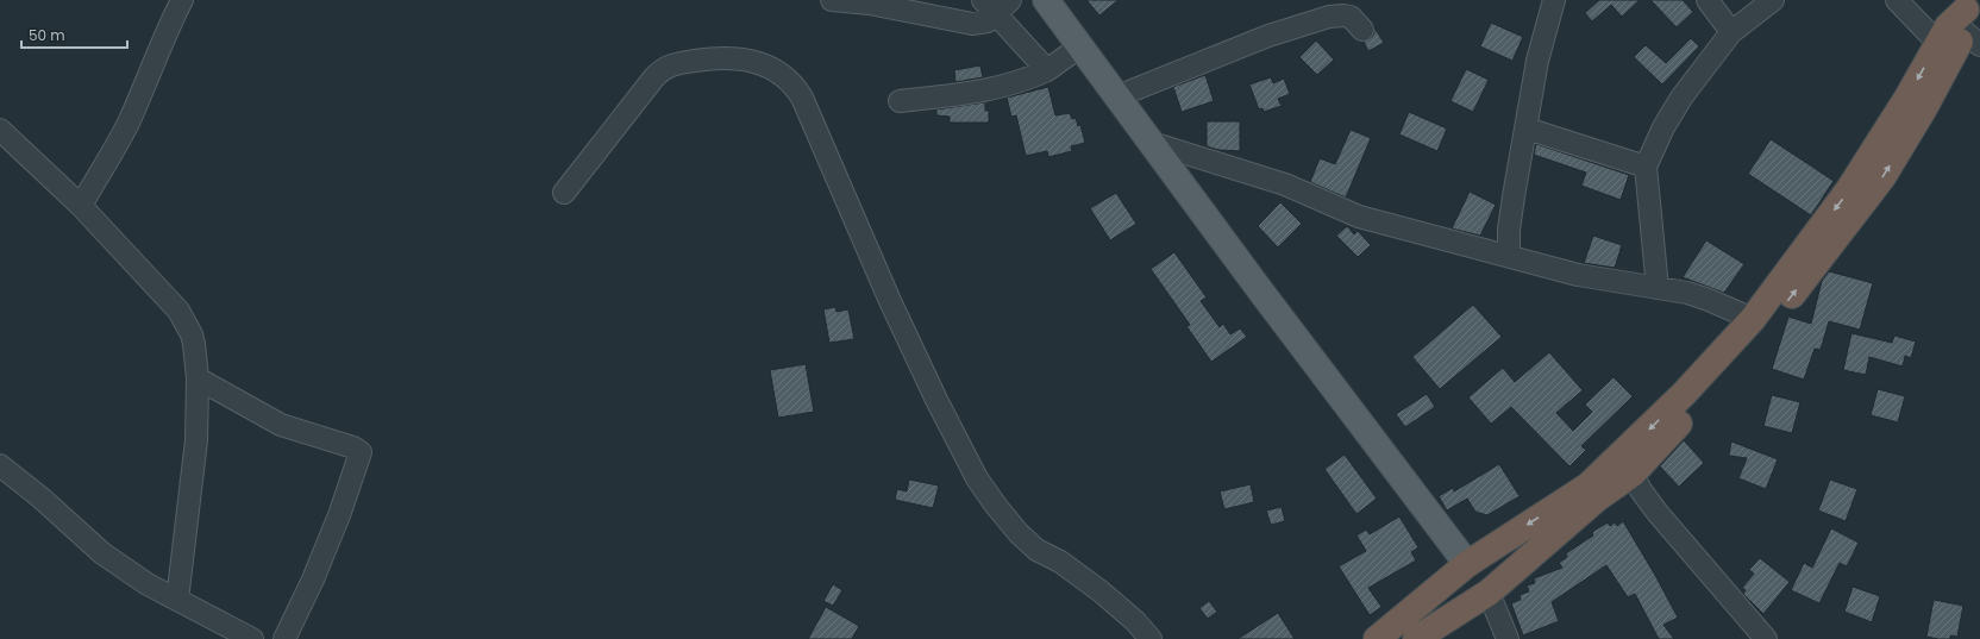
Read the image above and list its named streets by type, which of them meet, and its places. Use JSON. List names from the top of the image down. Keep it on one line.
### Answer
{"scale_bar":"50 m"}
